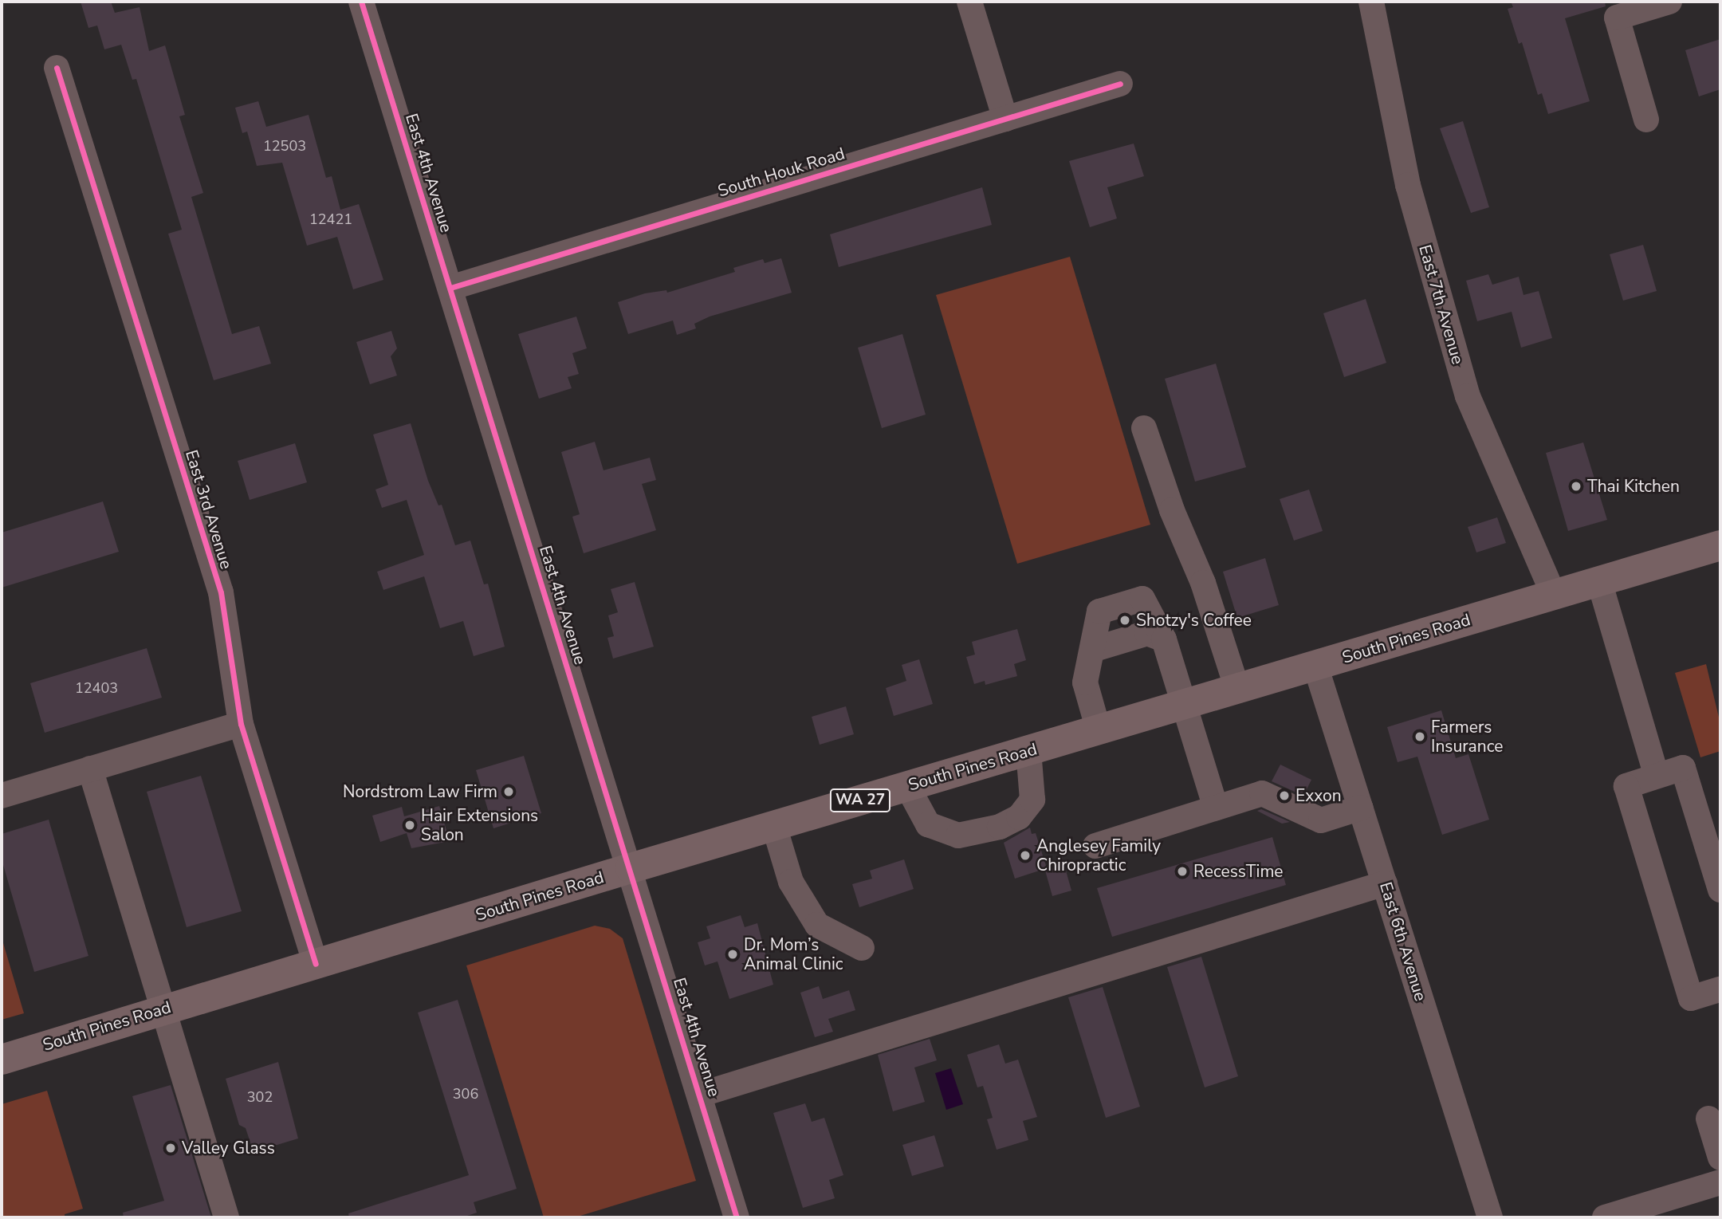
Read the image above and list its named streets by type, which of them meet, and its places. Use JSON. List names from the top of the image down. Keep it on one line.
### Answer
{"streets":{"main road":["South Pines Road","WA 27"],"street":["South Houk Road","East 4th Avenue","East 7th Avenue","East 3rd Avenue","East 6th Avenue"]},"crossings":[["South Houk Road","East 4th Avenue"],["East 4th Avenue","South Pines Road"],["East 7th Avenue","South Pines Road"],["East 3rd Avenue","South Pines Road"],["South Pines Road","East 6th Avenue"]],"places":["Thai Kitchen","Shotzy's Coffee","Farmers Insurance","Nordstrom Law Firm","Exxon","Hair Extensions Salon","Anglesey Family Chiropractic","RecessTime","Dr. Mom’s Animal Clinic","Valley Glass"],"house_numbers":["12503","12421","12403","306","302"]}
